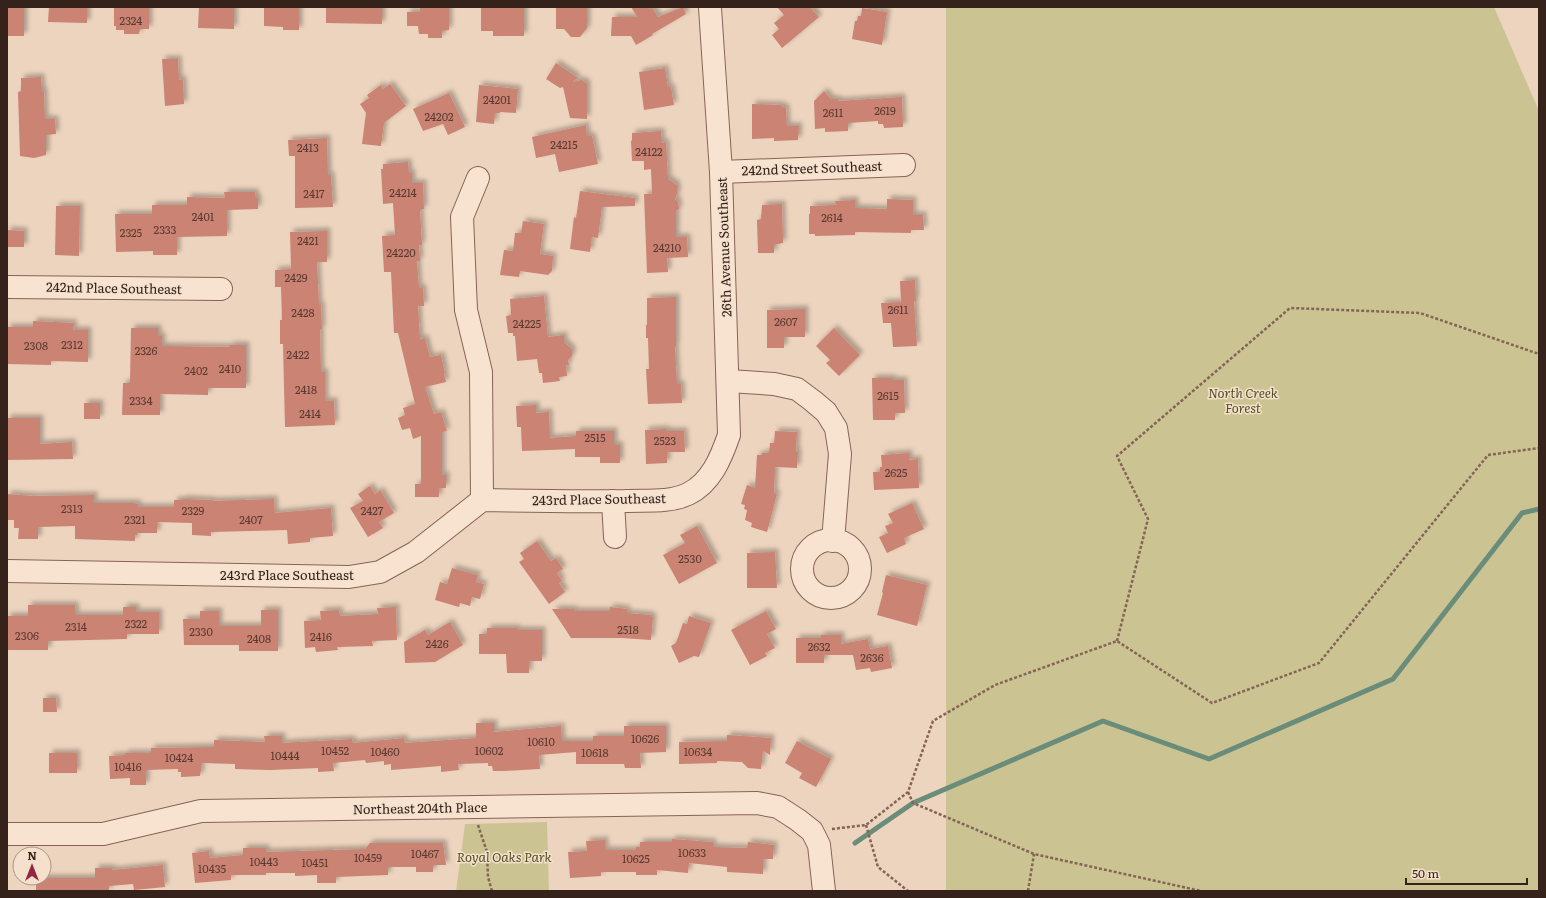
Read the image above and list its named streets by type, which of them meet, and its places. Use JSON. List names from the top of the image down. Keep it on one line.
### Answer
{"streets":{"street":["242nd Street Southeast","26th Avenue Southeast","242nd Place Southeast","243rd Place Southeast","Northeast 204th Place"]},"crossings":[["242nd Street Southeast","26th Avenue Southeast"],["26th Avenue Southeast","243rd Place Southeast"]],"parks":["North Creek Forest","Royal Oaks Park"],"house_numbers":["2324","24201","2619","2611","24202","24215","2413","24122","24214","2417","2401","2614","2333","2325","2421","24210","24220","2429","2611","2428","2607","24225","2312","2308","2326","2422","2410","2402","2418","2615","2334","2414","2515","2523","2625","2313","2329","2427","2321","2407","2530","2322","2314","2518","2330","2306","2416","2408","2426","2632","2636","10626","10610","10452","10602","10460","10634","10618","10444","10424","10416","10633","10467","10459","10625","10443","10451","10435"],"scale_bar":"50 m","north":"top"}
